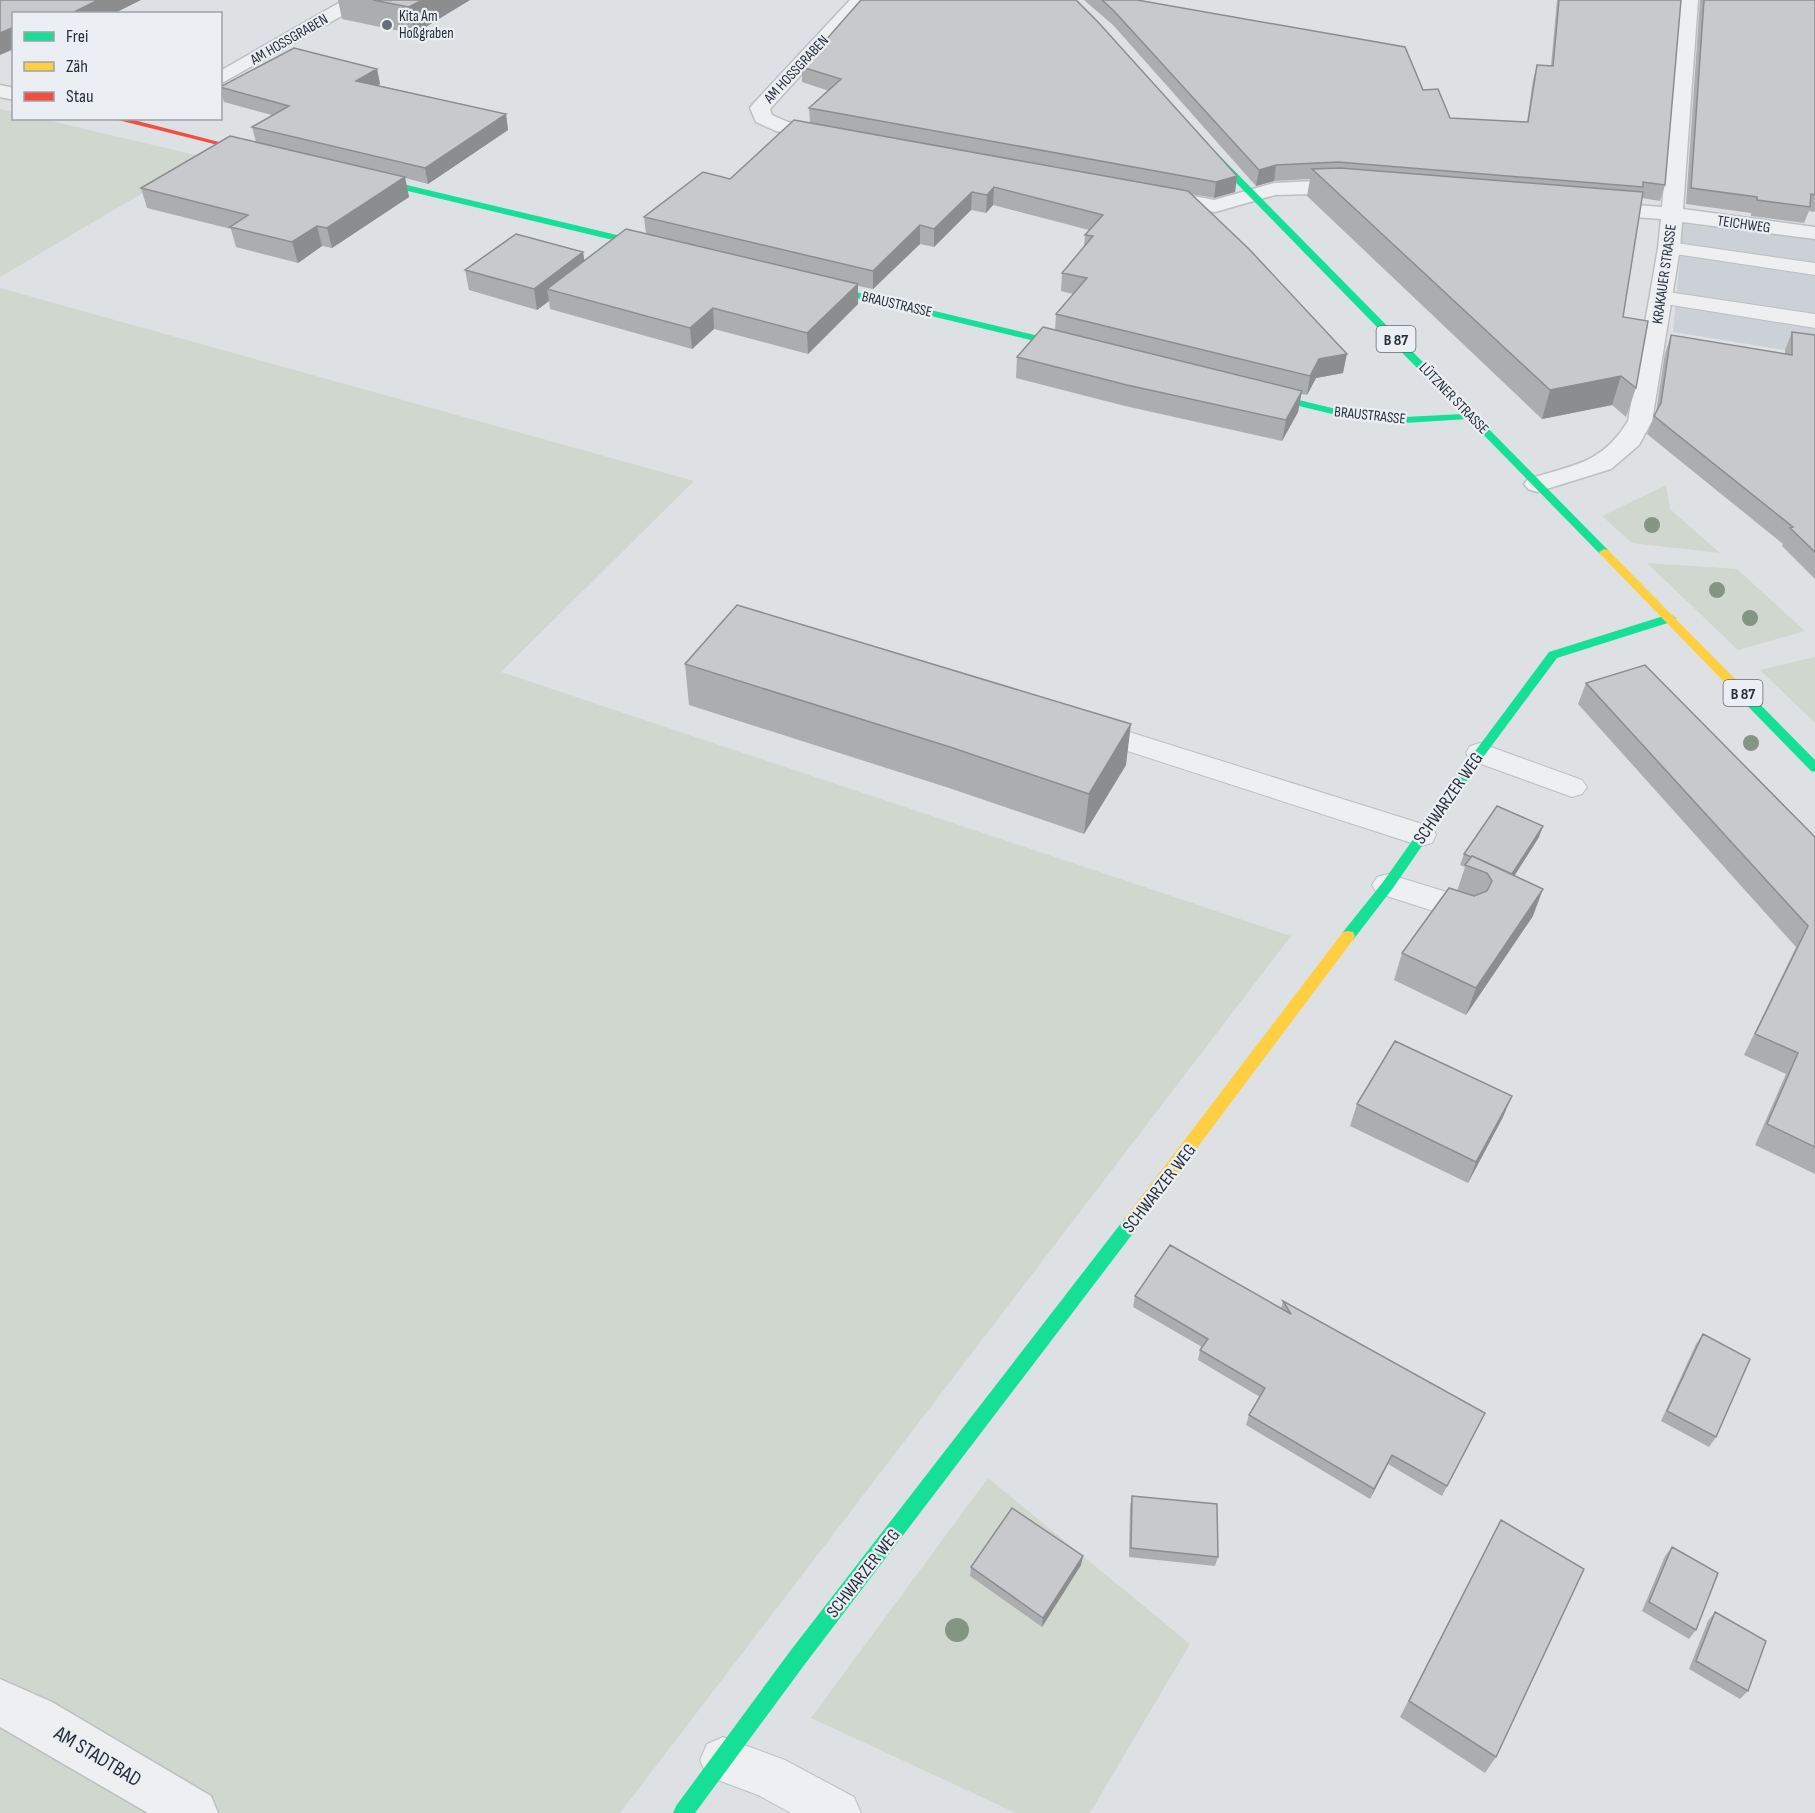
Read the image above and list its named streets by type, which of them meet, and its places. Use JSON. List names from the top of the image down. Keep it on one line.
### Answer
{"streets":{"street":["AM HOSSGRABEN","TEICHWEG","KRAKAUER STRASSE","BRAUSTRASSE","B 87","LÜTZNER STRASSE","SCHWARZER WEG","AM STADTBAD"]},"crossings":[["TEICHWEG","KRAKAUER STRASSE"],["KRAKAUER STRASSE","LÜTZNER STRASSE"],["BRAUSTRASSE","LÜTZNER STRASSE"],["LÜTZNER STRASSE","SCHWARZER WEG"]],"places":["Kita Am Hoßgraben"],"legend":["Frei","Zäh","Stau"]}
